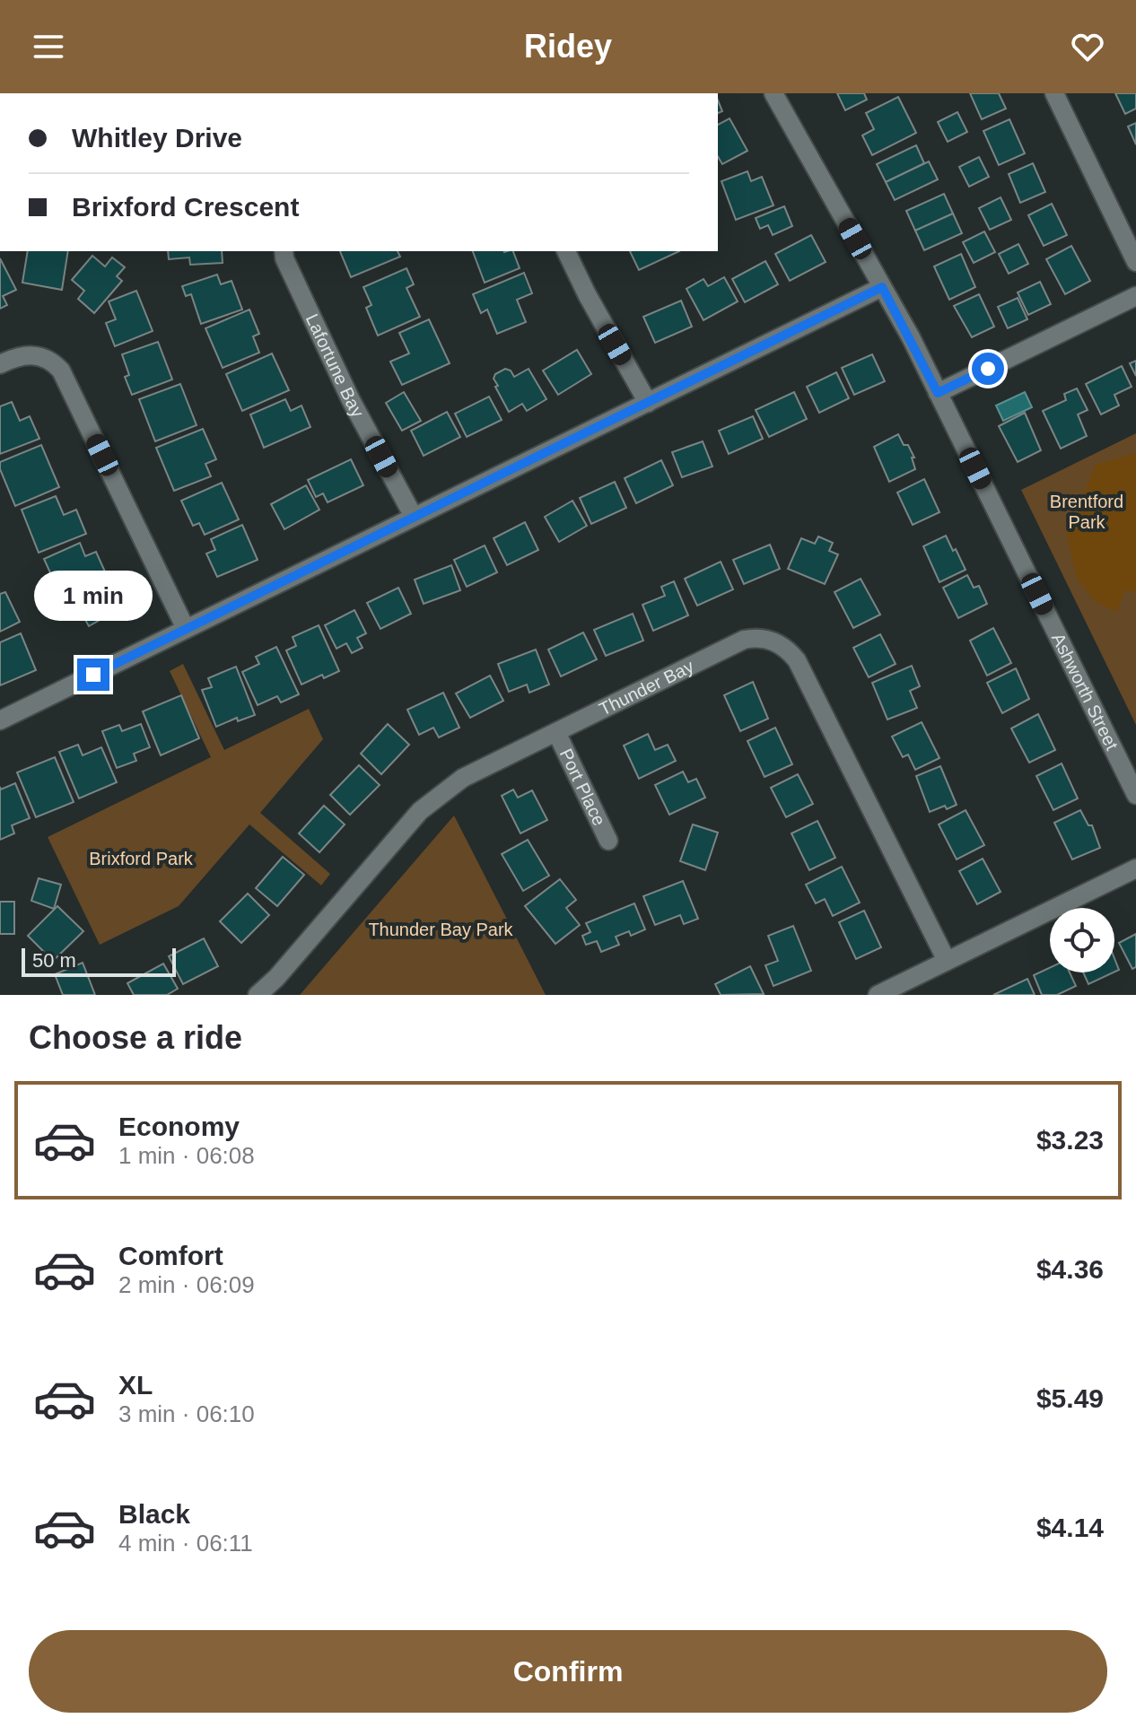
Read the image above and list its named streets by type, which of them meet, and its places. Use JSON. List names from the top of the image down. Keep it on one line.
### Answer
{"streets":{"street":["Lafortune Bay","Thunder Bay","Ashworth Street","Port Place"]},"crossings":[["Thunder Bay","Port Place"]],"parks":["Brentford Park","Brixford Park","Thunder Bay Park"],"scale_bar":"50 m","page":{"header":"Ridey","banner":["Whitley Drive","Brixford Crescent"],"bubble":"1 min","scale":"50 m","heading":"Choose a ride","list":[{"name":"Economy","note":"1 min · 06:08","value":"$3.23"},{"name":"Comfort","note":"2 min · 06:09","value":"$4.36"},{"name":"XL","note":"3 min · 06:10","value":"$5.49"},{"name":"Black","note":"4 min · 06:11","value":"$4.14"}],"buttons":"Confirm"}}
